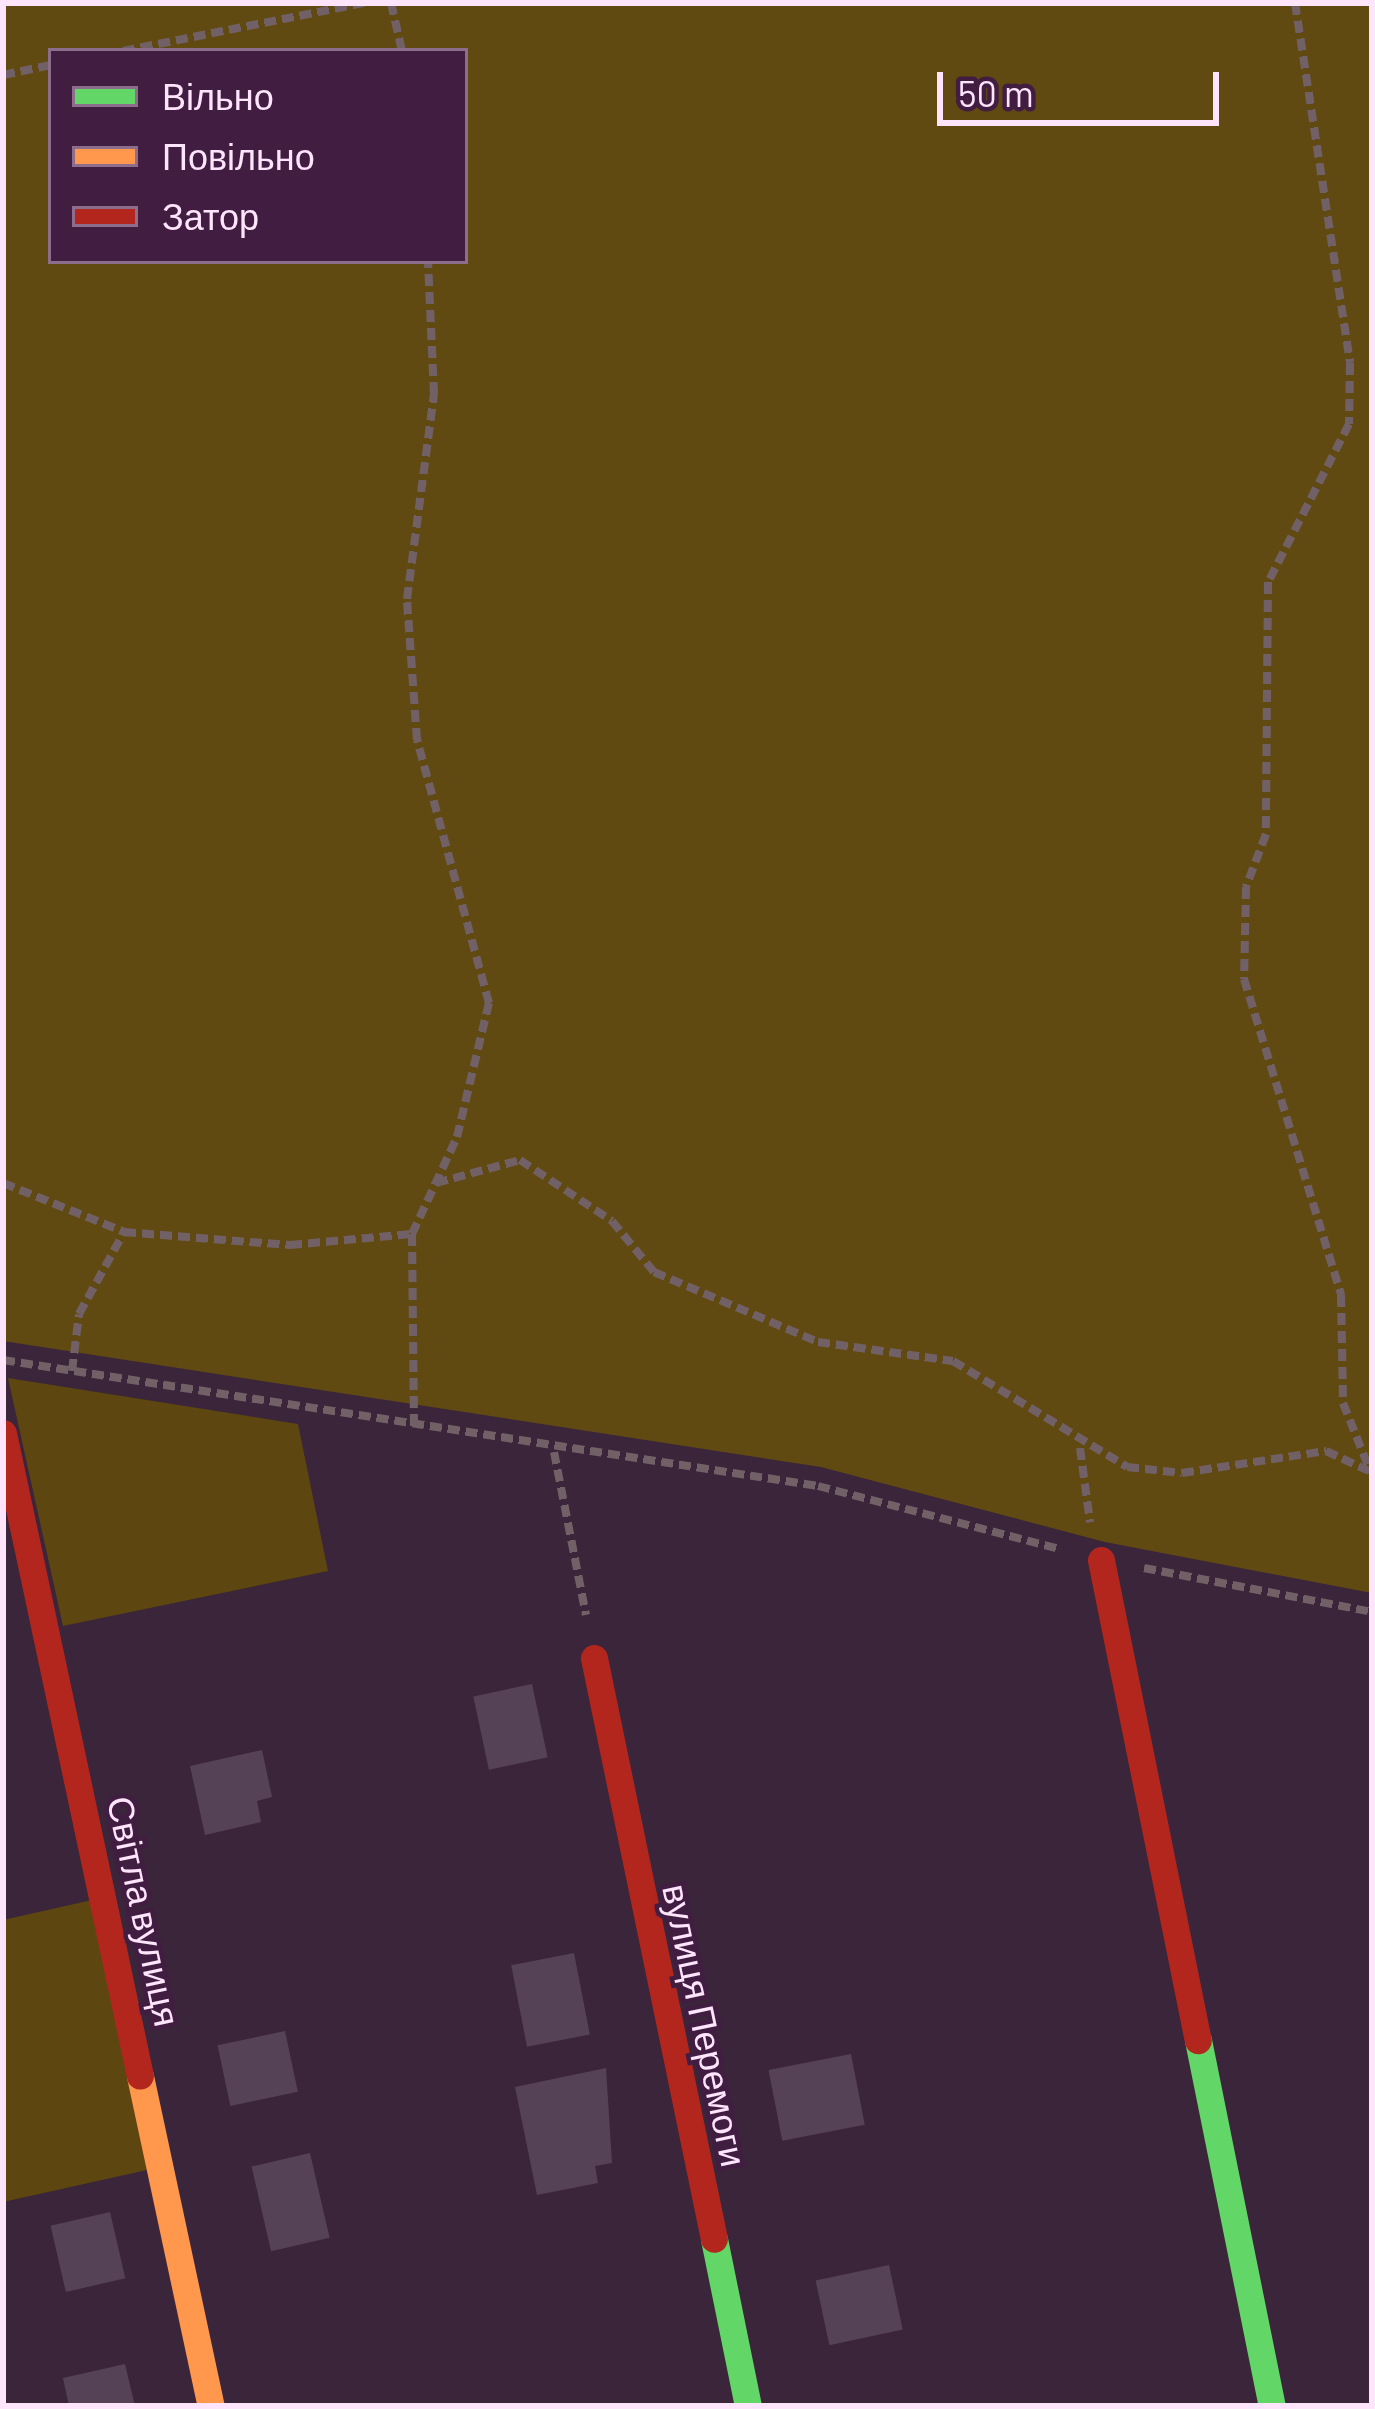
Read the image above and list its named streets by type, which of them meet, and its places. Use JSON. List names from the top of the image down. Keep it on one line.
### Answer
{"streets":{"street":["Світла вулиця","вулиця Перемоги"]},"legend":["Вільно","Повільно","Затор"],"scale_bar":"50 m"}
